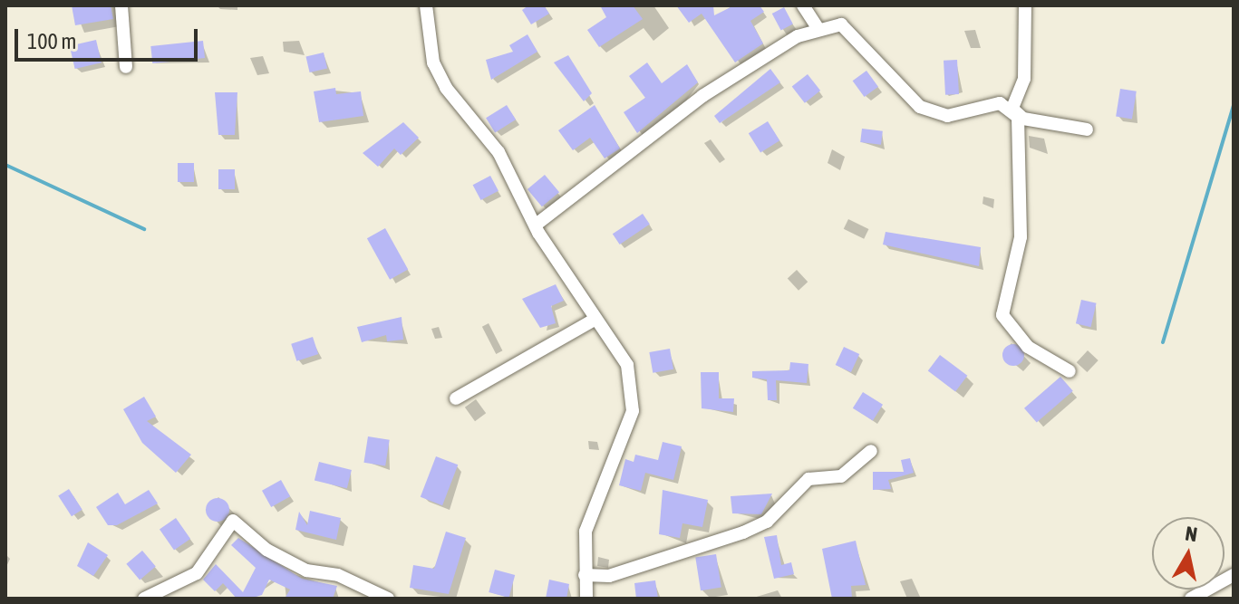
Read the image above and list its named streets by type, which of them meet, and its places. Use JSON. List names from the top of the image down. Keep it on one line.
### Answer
{"scale_bar":"100 m","north":"top"}
